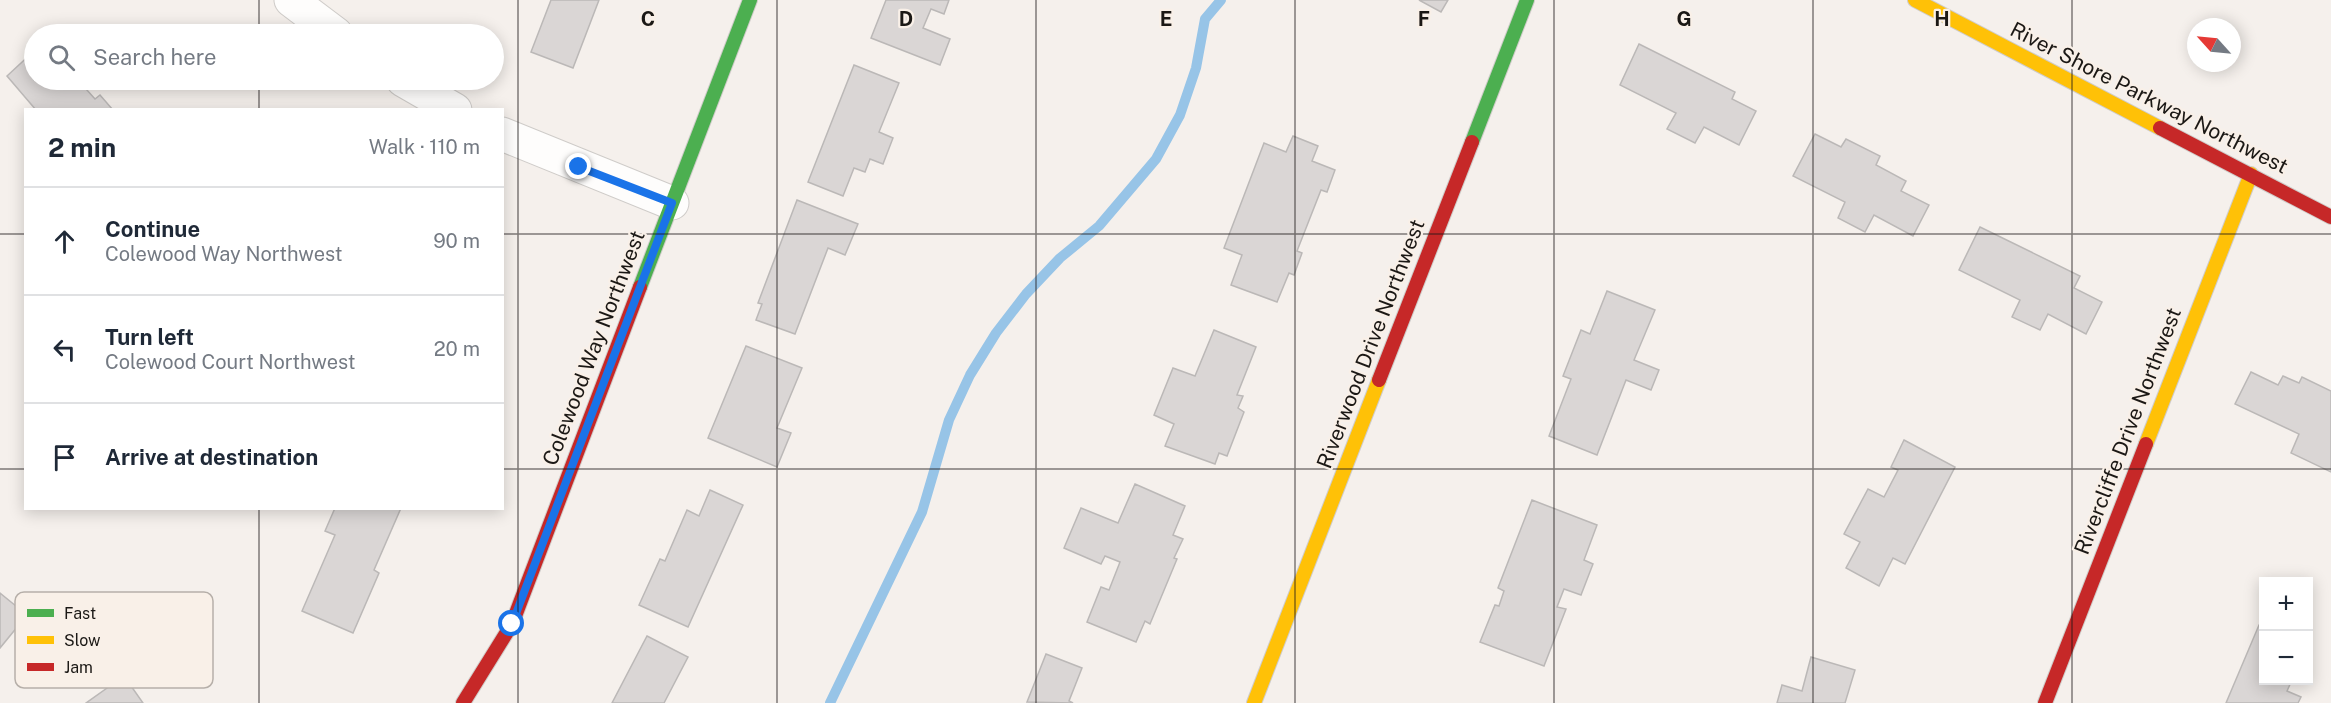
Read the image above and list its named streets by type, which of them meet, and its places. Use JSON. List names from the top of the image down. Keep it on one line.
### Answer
{"streets":{"street":["River Shore Parkway Northwest","Riverwood Drive Northwest","Colewood Way Northwest","Rivercliffe Drive Northwest"]},"crossings":[["River Shore Parkway Northwest","Rivercliffe Drive Northwest"]],"legend":["Fast","Slow","Jam"],"north":"top left","page":{"search":"Search here","heading":["2 min","Walk · 110 m"],"list":[["Continue","Colewood Way Northwest","90 m"],["Turn left","Colewood Court Northwest","20 m"],"Arrive at destination"],"map_buttons":["+","−"]},"grid":{"columns":["C","D","E","F","G","H"]}}
